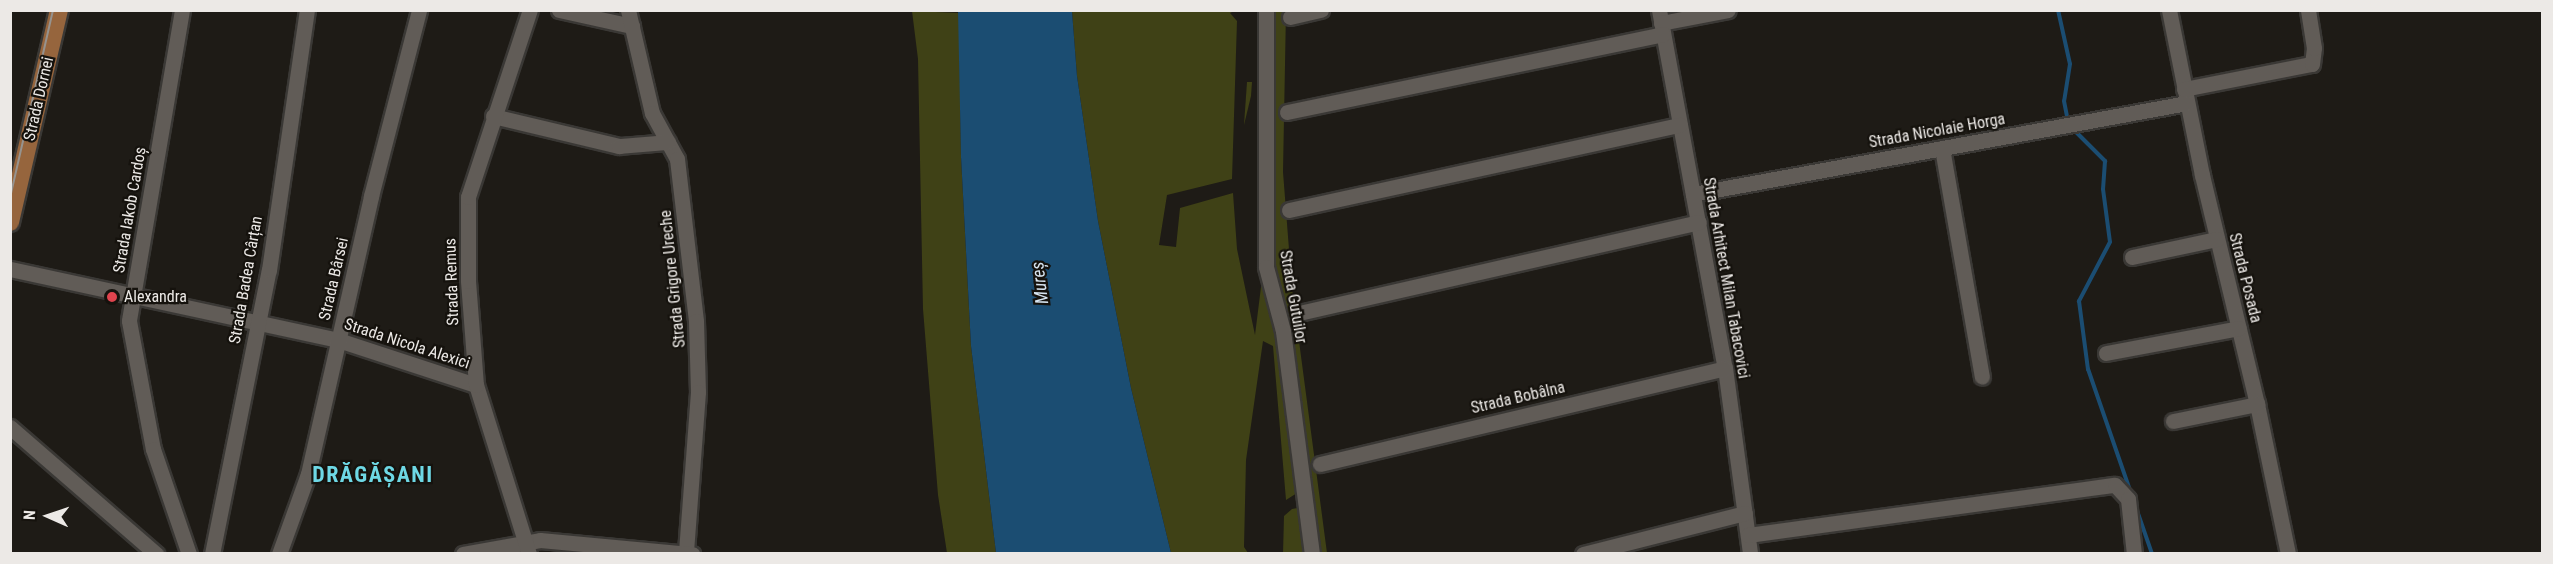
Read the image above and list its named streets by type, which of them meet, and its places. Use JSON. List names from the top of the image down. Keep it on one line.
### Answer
{"streets":{"main road":["Strada Dornei"],"street":["Strada Nicolaie Horga","Strada Iakob Cardoș","Strada Arhitect Milan Tabacovici","Strada Posada","Strada Bârsei","Strada Grigore Ureche","Strada Badea Cârțan","Strada Remus","Strada Gutuilor","Strada Nicola Alexici","Strada Bobâlna"]},"crossings":[["Strada Nicolaie Horga","Strada Arhitect Milan Tabacovici"],["Strada Nicolaie Horga","Strada Posada"],["Strada Iakob Cardoș","Strada Nicola Alexici"],["Strada Arhitect Milan Tabacovici","Strada Bobâlna"],["Strada Bârsei","Strada Nicola Alexici"],["Strada Badea Cârțan","Strada Nicola Alexici"],["Strada Remus","Strada Nicola Alexici"]],"districts":["DRĂGĂȘANI"],"water":["Mureș"],"places":["Alexandra"],"north":"left"}
